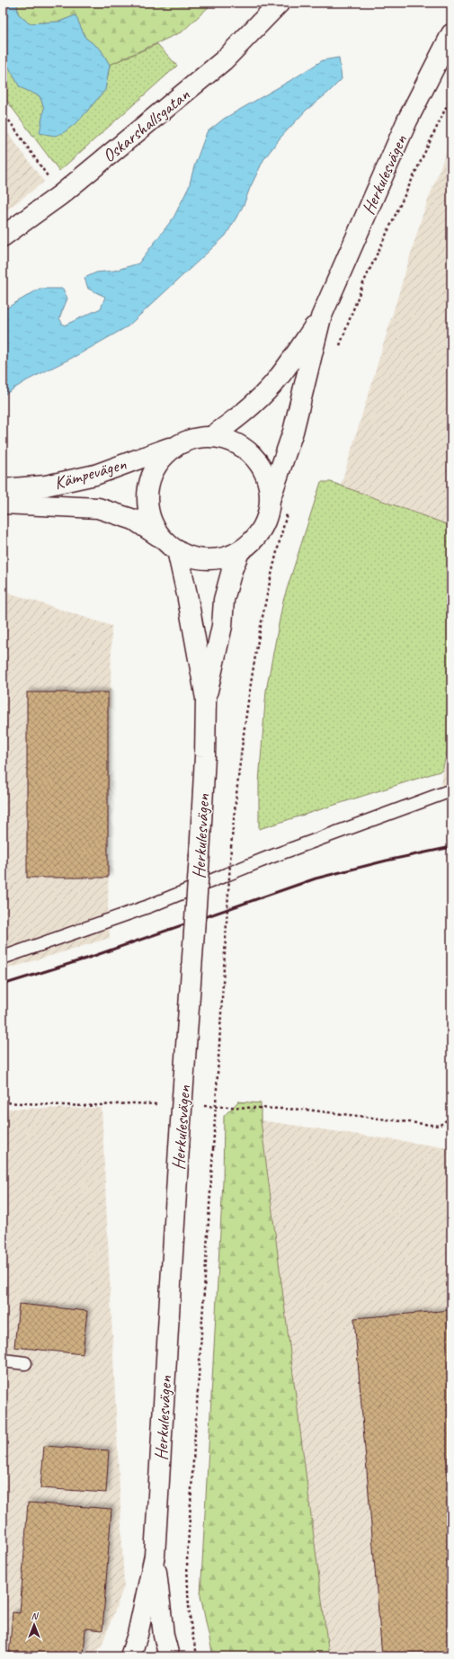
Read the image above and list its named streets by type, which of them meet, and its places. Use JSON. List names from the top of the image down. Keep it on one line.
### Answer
{"streets":{"street":["Oskarshallsgatan","Herkulesvägen","Kämpevägen"]},"crossings":[["Herkulesvägen","Kämpevägen"]],"north":"top"}
